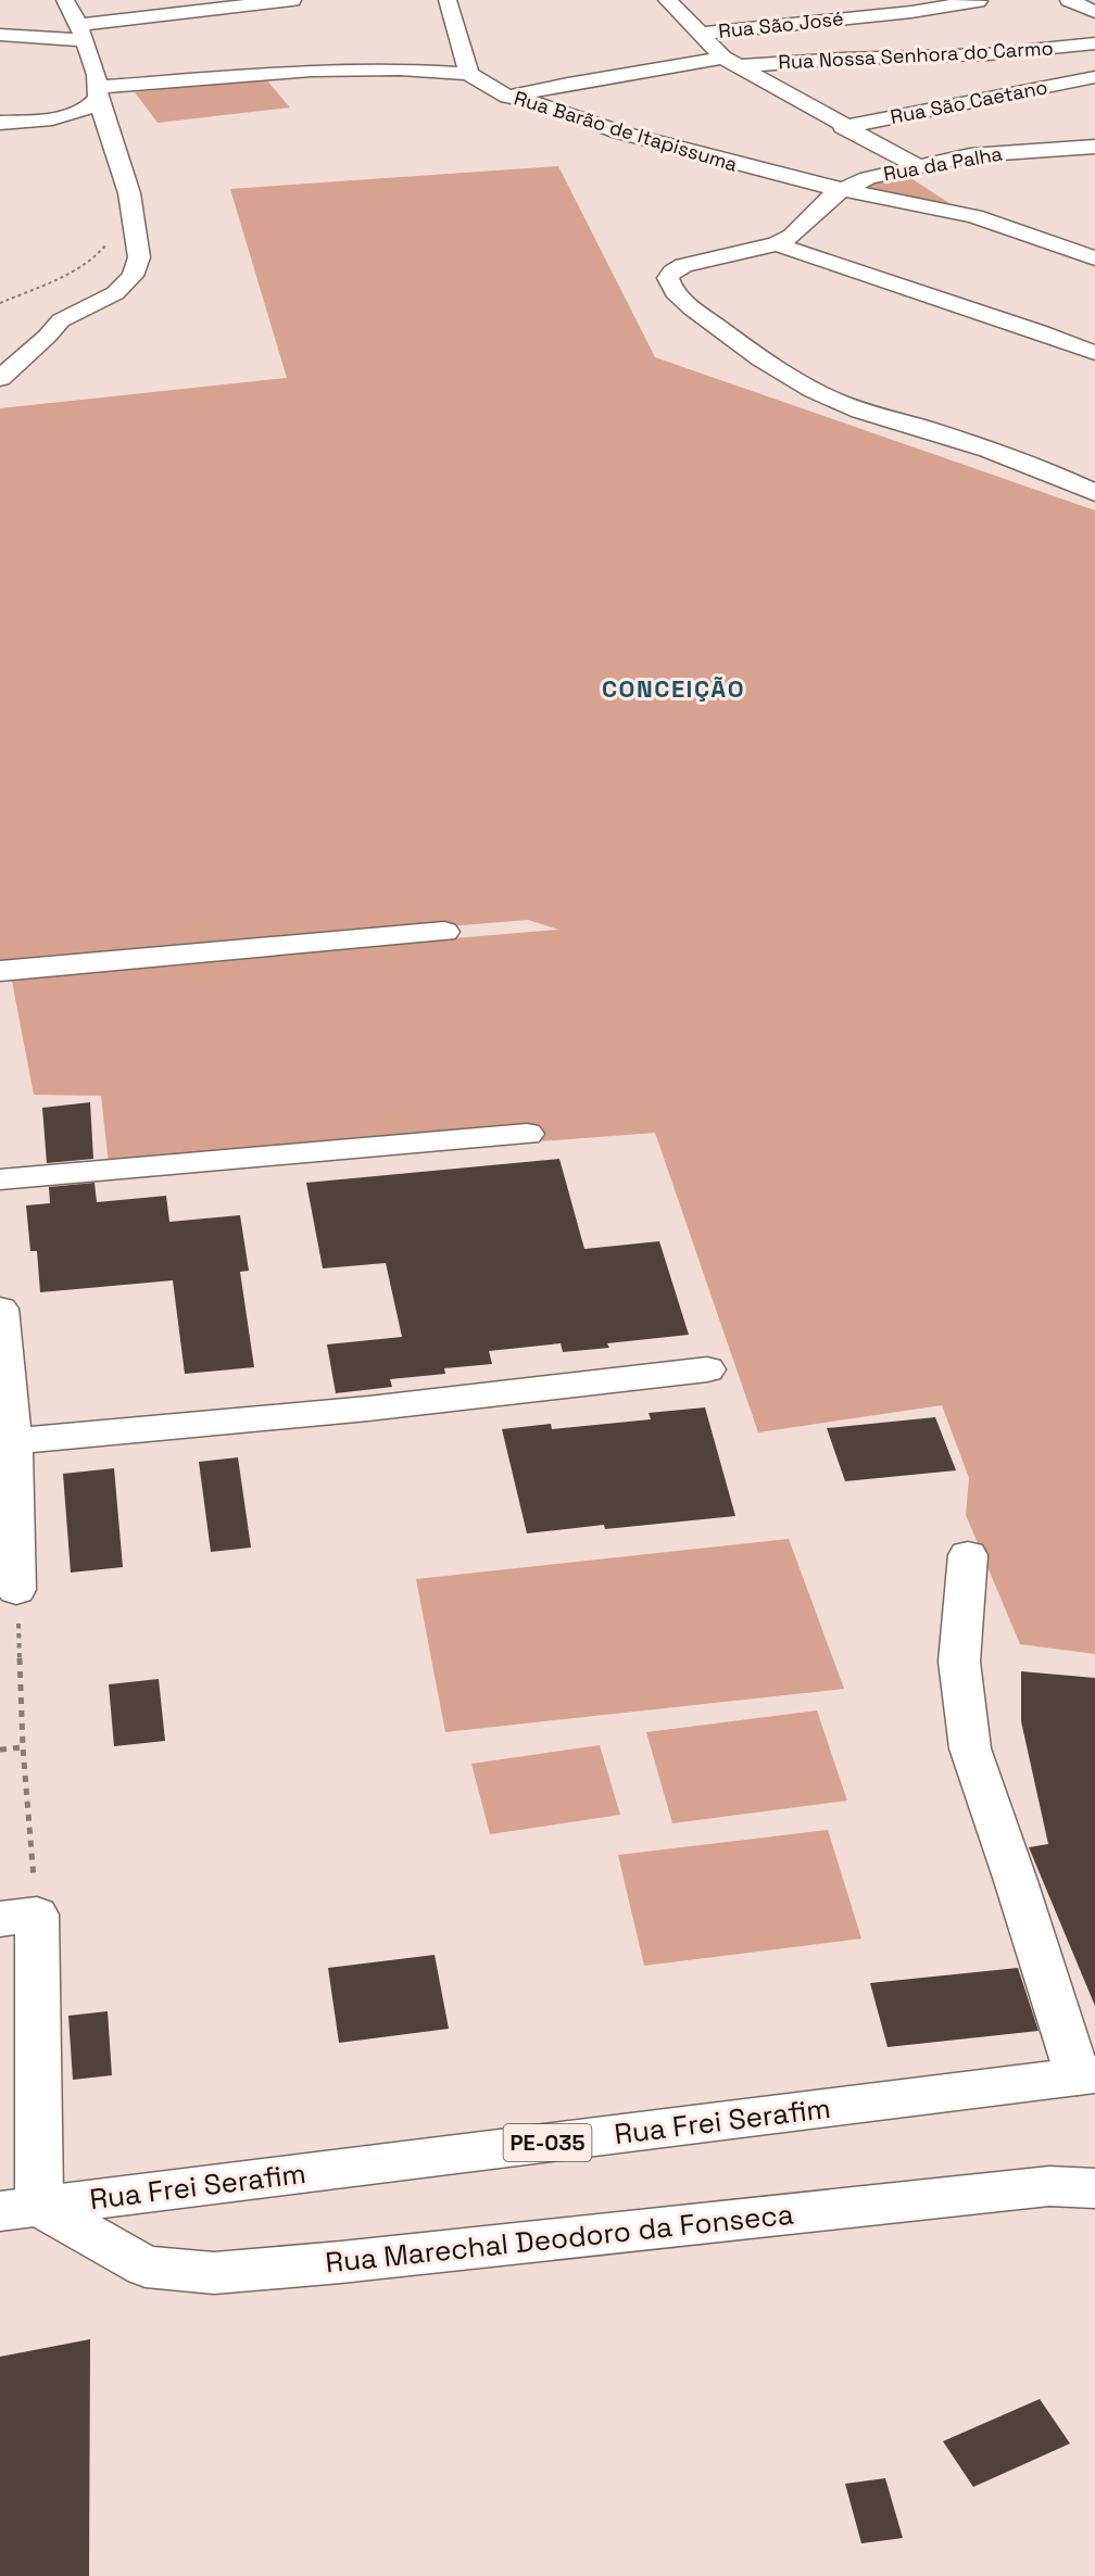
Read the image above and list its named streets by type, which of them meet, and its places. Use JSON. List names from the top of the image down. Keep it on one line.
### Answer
{"streets":{"street":["Rua São José","Rua Nossa Senhora do Carmo","Rua São Caetano","Rua Barão de Itapissuma","Rua da Palha","Rua Frei Serafim","PE-035","Rua Marechal Deodoro da Fonseca"]},"crossings":[["Rua Nossa Senhora do Carmo","Rua Barão de Itapissuma"],["Rua Barão de Itapissuma","Rua da Palha"],["Rua Frei Serafim","Rua Marechal Deodoro da Fonseca"]],"districts":["CONCEIÇÃO"]}
